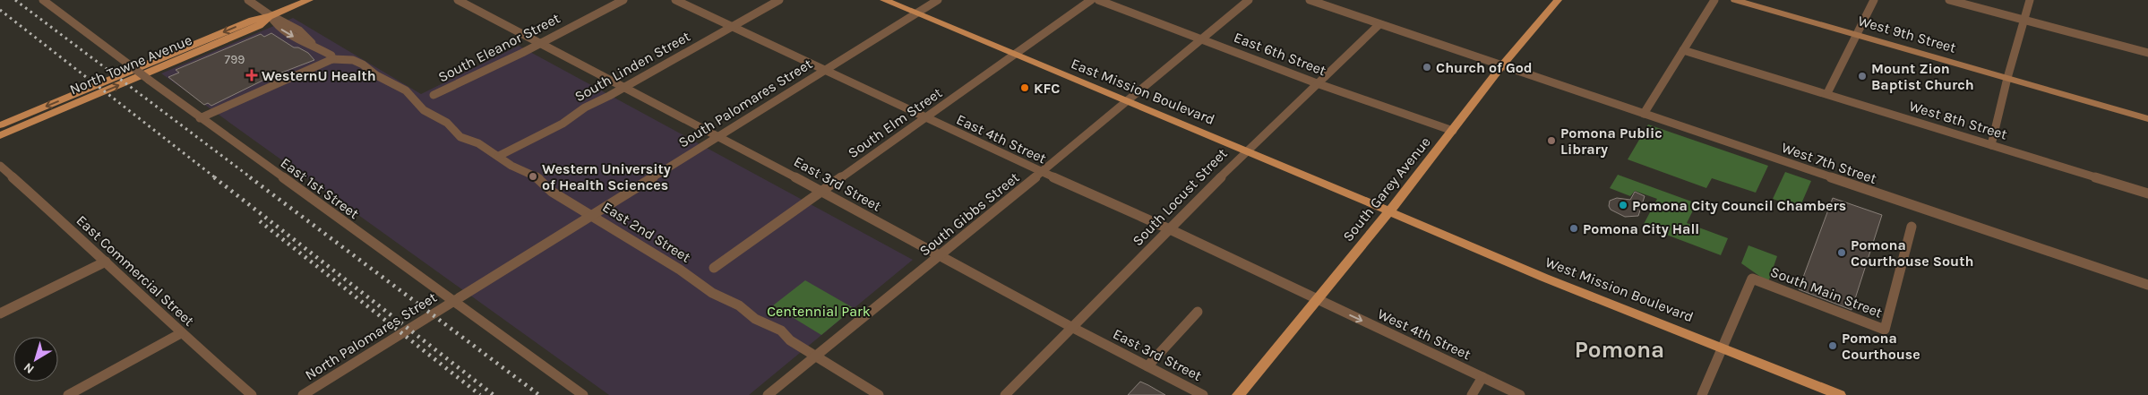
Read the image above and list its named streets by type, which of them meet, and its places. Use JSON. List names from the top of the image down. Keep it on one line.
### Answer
{"streets":{"main road":["North Towne Avenue","East Mission Boulevard","South Garey Avenue","West Mission Boulevard"],"street":["West 9th Street","South Eleanor Street","East 6th Street","South Linden Street","South Palomares Street","West 8th Street","South Elm Street","East 4th Street","West 7th Street","East 3rd Street","East 1st Street","South Locust Street","South Gibbs Street","East 2nd Street","East Commercial Street","South Main Street","West 4th Street","North Palomares Street"]},"crossings":[["South Eleanor Street","East 3rd Street"],["East 6th Street","South Garey Avenue"],["East 6th Street","South Locust Street"],["East 6th Street","South Gibbs Street"],["South Linden Street","East 4th Street"],["South Linden Street","East 3rd Street"],["South Linden Street","East 2nd Street"],["East Mission Boulevard","South Palomares Street"],["East Mission Boulevard","South Elm Street"],["East Mission Boulevard","South Garey Avenue"],["East Mission Boulevard","South Locust Street"],["East Mission Boulevard","South Gibbs Street"],["East Mission Boulevard","West Mission Boulevard"],["South Palomares Street","East 4th Street"],["South Palomares Street","East 3rd Street"],["South Palomares Street","East 1st Street"],["South Palomares Street","East 2nd Street"],["South Palomares Street","North Palomares Street"],["South Elm Street","East 4th Street"],["South Elm Street","East 3rd Street"],["East 4th Street","South Garey Avenue"],["East 4th Street","South Locust Street"],["East 4th Street","South Gibbs Street"],["East 4th Street","West 4th Street"],["West 7th Street","South Garey Avenue"],["West 7th Street","South Locust Street"],["East 3rd Street","South Locust Street"],["East 3rd Street","South Gibbs Street"],["East 1st Street","North Palomares Street"],["South Garey Avenue","West Mission Boulevard"],["South Garey Avenue","West 4th Street"],["South Gibbs Street","East 2nd Street"],["West Mission Boulevard","South Main Street"]],"one_way":["West 4th Street"],"districts":["Pomona"],"parks":["Centennial Park"],"places":{"other":["Church of God","Mount Zion Baptist Church","KFC","Pomona Public Library","Western University of Health Sciences","Pomona City Council Chambers","Pomona City Hall","Pomona Courthouse South","Pomona Courthouse"],"health":["WesternU Health"]},"house_numbers":["799"],"north":"bottom left"}
